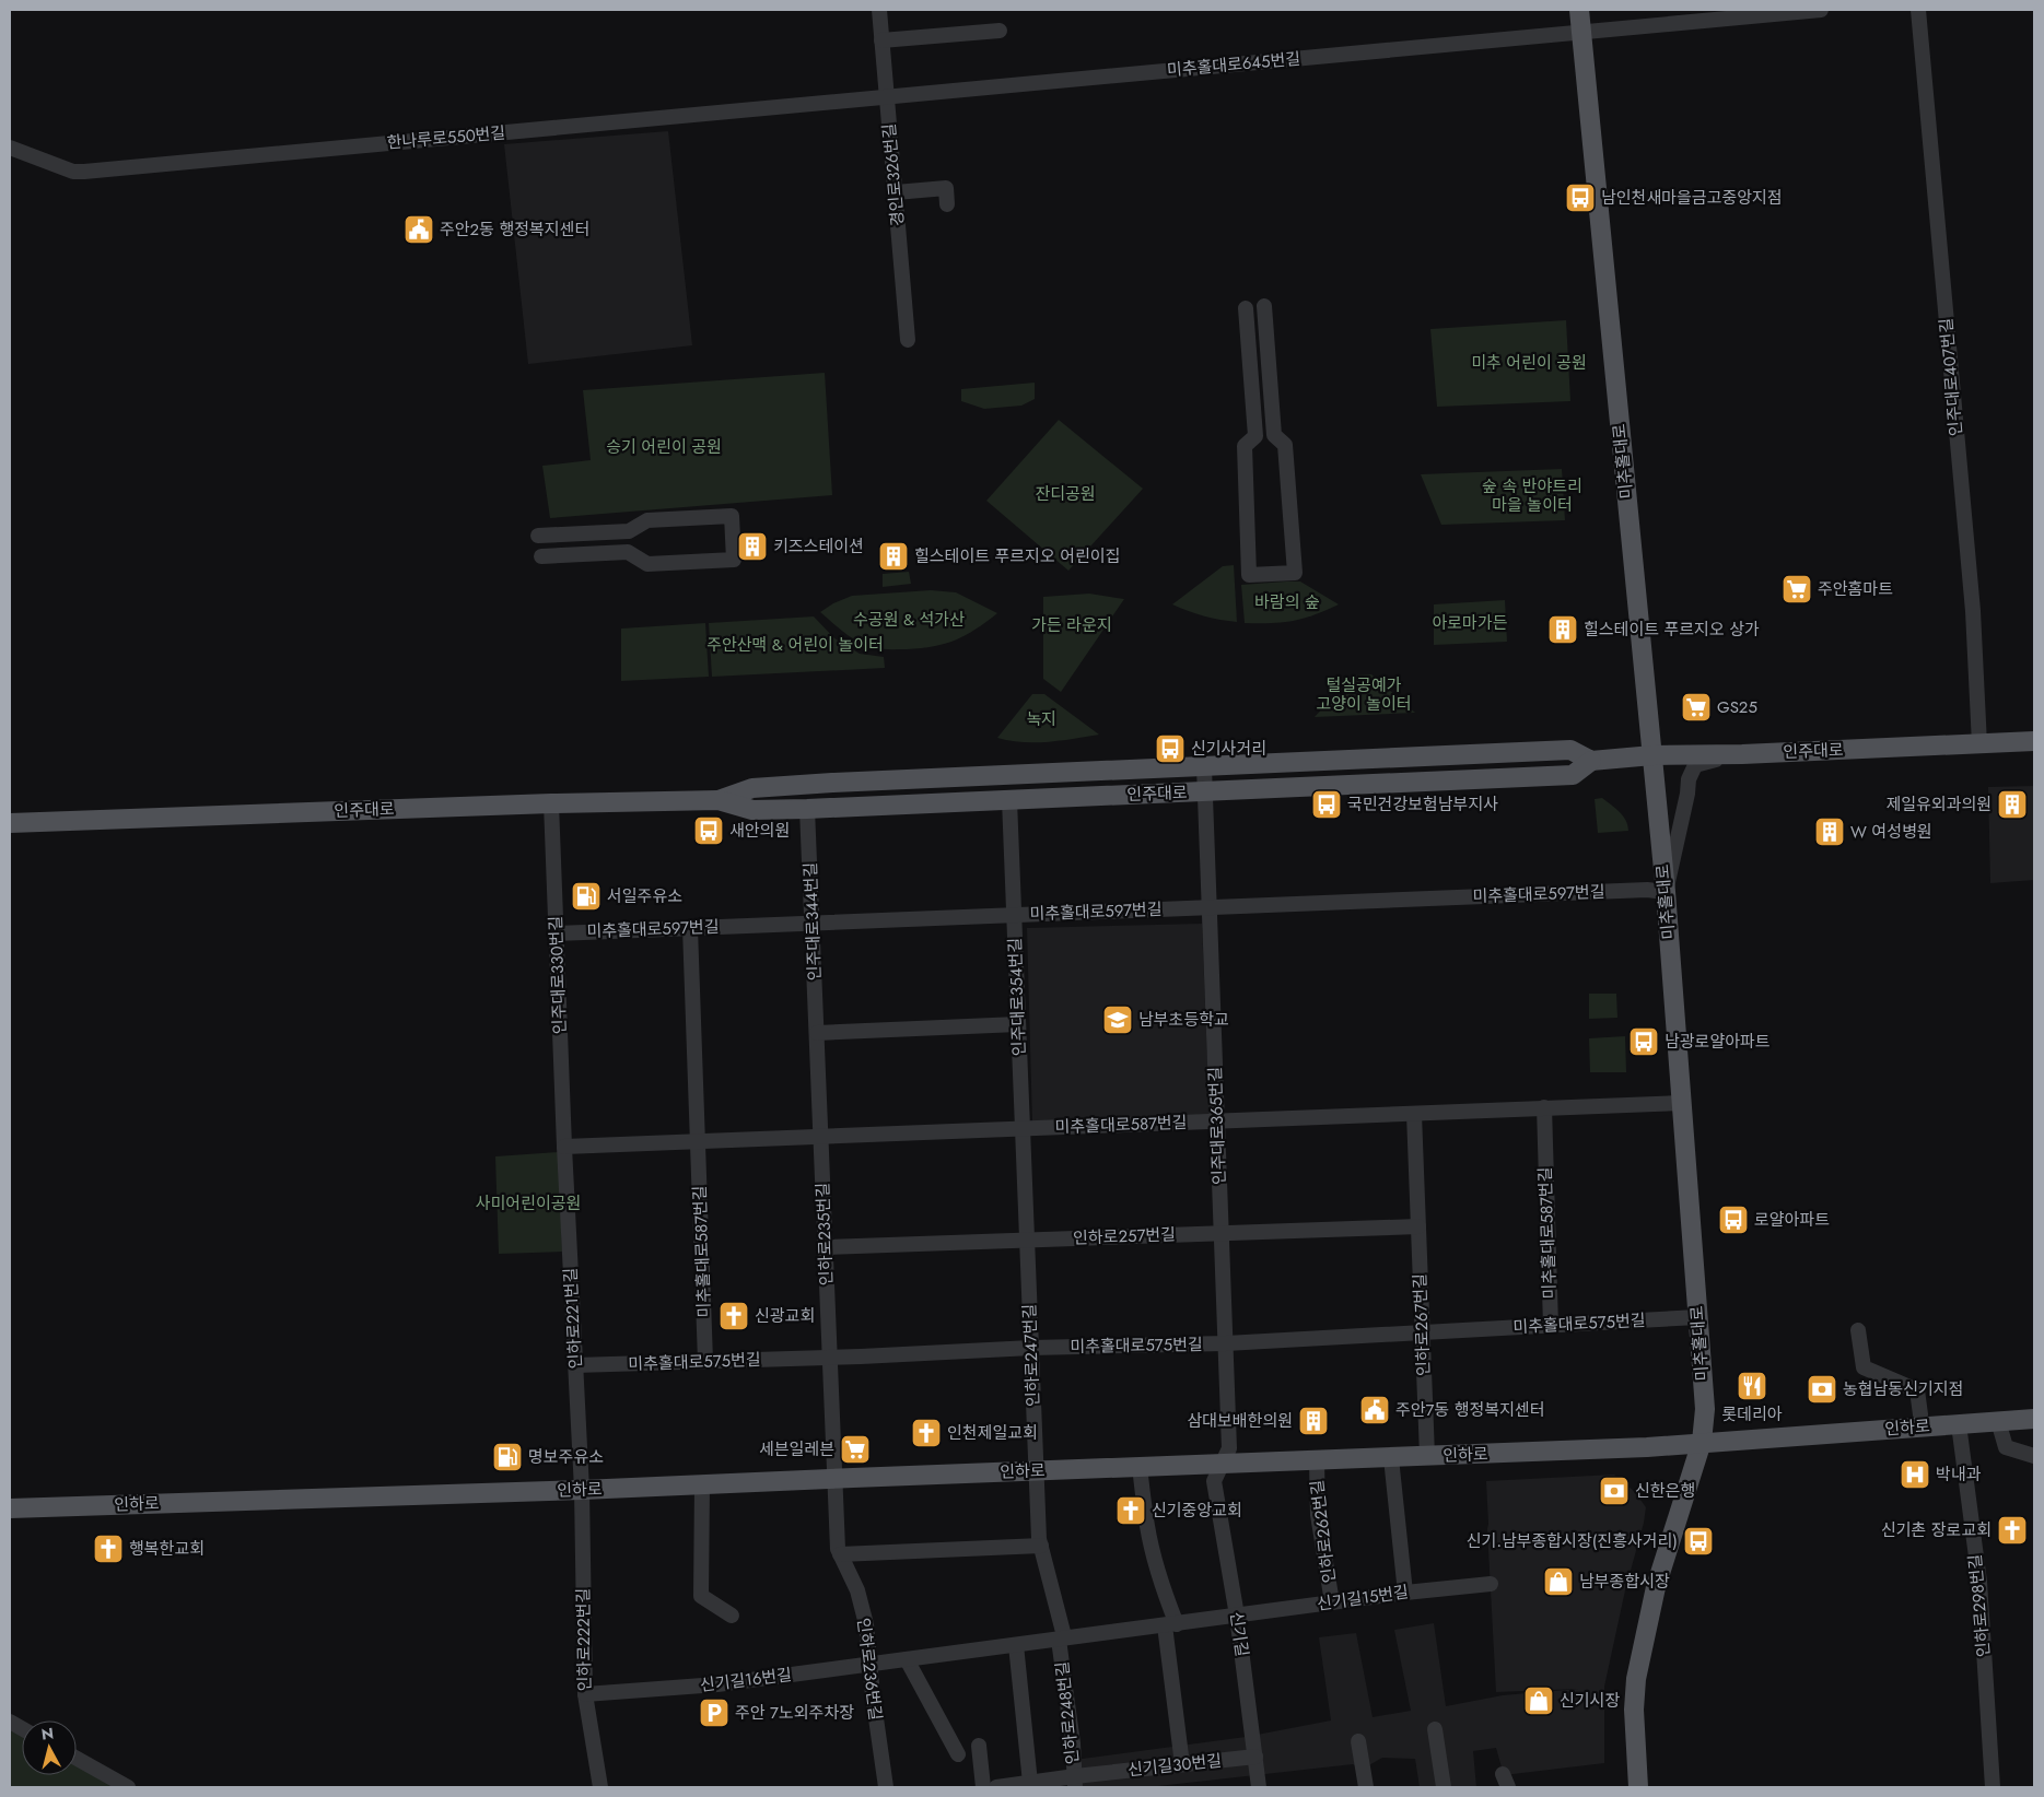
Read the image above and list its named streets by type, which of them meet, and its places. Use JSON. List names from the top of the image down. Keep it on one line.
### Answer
{"streets":{"main road":["미추홀대로","인주대로","인하로"],"street":["미추홀대로645번길","한나루로550번길","경인로326번길","인주대로407번길","미추홀대로597번길","인주대로344번길","인주대로330번길","인주대로354번길","미추홀대로587번길","인주대로365번길","인하로235번길","인하로257번길","인하로221번길","미추홀대로575번길","인하로267번길","인하로247번길","인하로262번길","신기길15번길","인하로298번길","신기길","인하로222번길","인하로236번길","신기길16번길","인하로248번길","신기길30번길"]},"crossings":[["미추홀대로645번길","한나루로550번길"],["미추홀대로645번길","경인로326번길"],["미추홀대로645번길","미추홀대로"],["한나루로550번길","경인로326번길"],["인주대로407번길","인주대로"],["미추홀대로","인주대로"],["미추홀대로","미추홀대로597번길"],["미추홀대로","미추홀대로587번길"],["미추홀대로","미추홀대로575번길"],["미추홀대로","인하로"],["인주대로","인주대로344번길"],["인주대로","인주대로330번길"],["인주대로","인주대로354번길"],["인주대로","인주대로365번길"],["미추홀대로597번길","인주대로344번길"],["미추홀대로597번길","인주대로330번길"],["미추홀대로597번길","인주대로354번길"],["미추홀대로597번길","미추홀대로587번길"],["미추홀대로597번길","인주대로365번길"],["인주대로344번길","미추홀대로587번길"],["인주대로344번길","인하로235번길"],["인주대로330번길","미추홀대로587번길"],["인주대로330번길","인하로221번길"],["인주대로354번길","미추홀대로587번길"],["인주대로354번길","인하로247번길"],["미추홀대로587번길","인주대로365번길"],["미추홀대로587번길","인하로235번길"],["미추홀대로587번길","인하로221번길"],["미추홀대로587번길","미추홀대로575번길"],["미추홀대로587번길","인하로267번길"],["미추홀대로587번길","인하로247번길"],["인주대로365번길","인하로257번길"],["인주대로365번길","미추홀대로575번길"],["인주대로365번길","인하로"],["인주대로365번길","신기길"],["인하로235번길","미추홀대로575번길"],["인하로235번길","인하로"],["인하로235번길","인하로236번길"],["인하로257번길","인하로247번길"],["인하로221번길","미추홀대로575번길"],["인하로221번길","인하로"],["인하로221번길","인하로222번길"],["미추홀대로575번길","인하로267번길"],["미추홀대로575번길","인하로247번길"],["인하로267번길","인하로"],["인하로247번길","인하로"],["인하로247번길","인하로248번길"],["인하로","인하로262번길"],["인하로","인하로298번길"],["인하로","신기길"],["인하로","인하로222번길"],["인하로","인하로248번길"],["인하로262번길","신기길15번길"],["신기길15번길","신기길"],["신기길15번길","신기길16번길"],["신기길","신기길16번길"],["신기길","신기길30번길"],["인하로222번길","신기길16번길"],["인하로236번길","신기길16번길"],["신기길16번길","인하로248번길"],["인하로248번길","신기길30번길"]],"parks":["미추 어린이 공원","승기 어린이 공원","숲 속 반야트리 마을 놀이터","잔디공원","바람의 숲","수공원 & 석가산","아로마가든","가든 라운지","주안산맥 & 어린이 놀이터","털실공예가 고양이 놀이터","녹지","사미어린이공원"],"places":{"bus stop":["남인천새마을금고중앙지점","신기사거리","국민건강보험남부지사","새안의원","남광로얄아파트","로얄아파트","신기.남부종합시장(진흥사거리)"],"public building":["주안2동 행정복지센터","주안7동 행정복지센터"],"building":["키즈스테이션","힐스테이트 푸르지오 어린이집","힐스테이트 푸르지오 상가","제일유외과의원","W 여성병원","삼대보배한의원"],"supermarket":["주안홈마트","GS25","세븐일레븐"],"fuel station":["서일주유소","명보주유소"],"school or university":["남부초등학교"],"church":["신광교회","인천제일교회","신기중앙교회","신기촌 장로교회","행복한교회"],"restaurant":["롯데리아"],"bank":["농협남동신기지점","신한은행"],"hospital":["박내과"],"shop":["남부종합시장","신기시장"],"parking":["주안 7노외주차장"]},"north":"top"}
